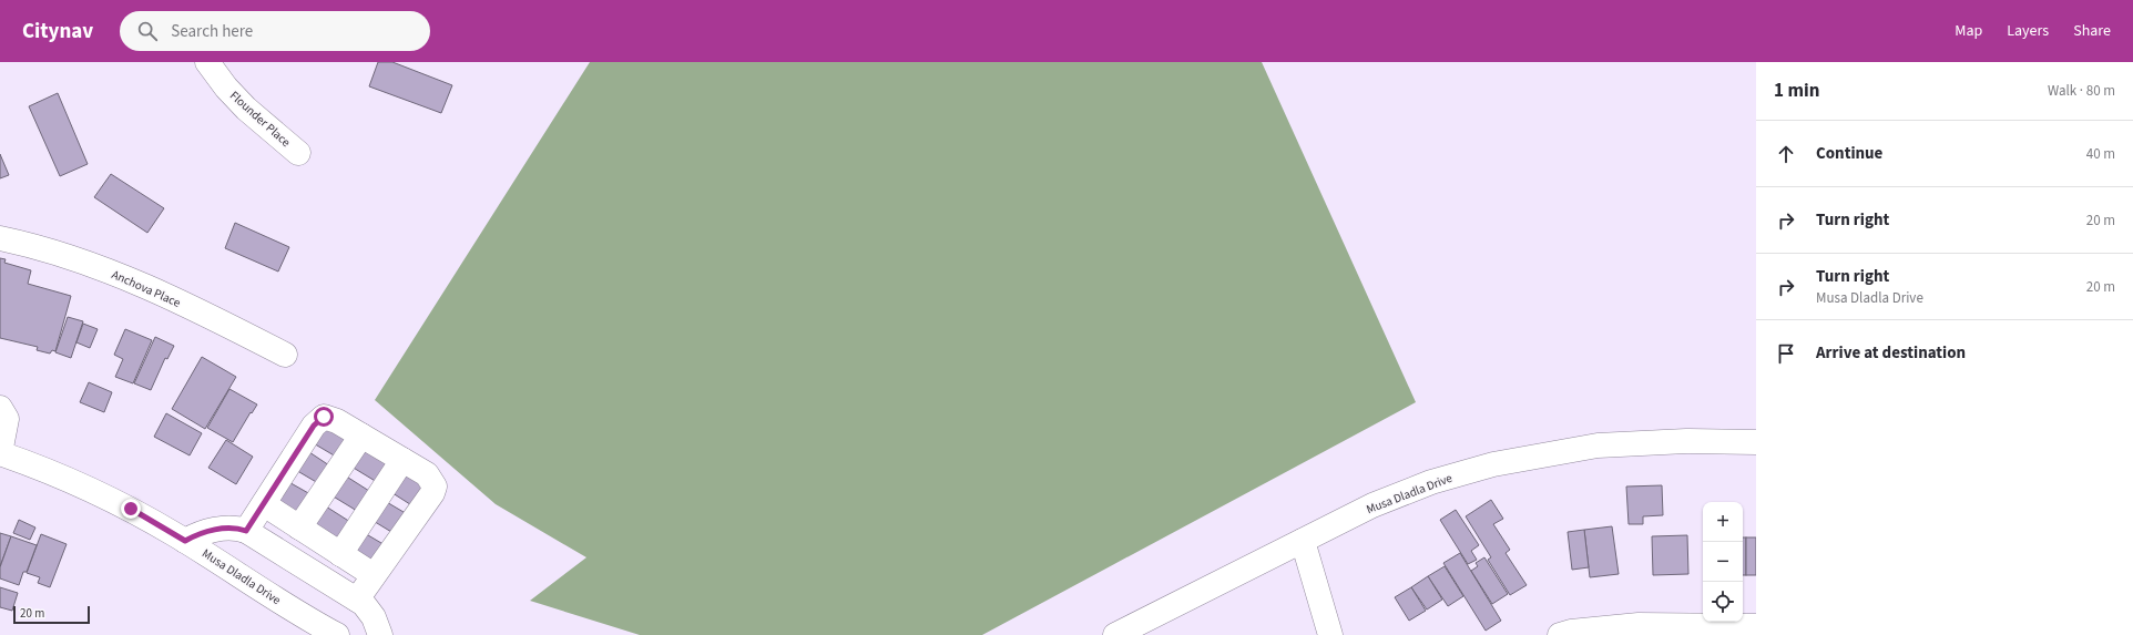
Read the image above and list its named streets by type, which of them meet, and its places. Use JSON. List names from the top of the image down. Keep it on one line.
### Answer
{"streets":{"street":["Flounder Place","Anchova Place","Musa Dladla Drive"]},"scale_bar":"20 m","page":{"header":"Citynav","search":"Search here","nav":["Map","Layers","Share"],"heading":["1 min","Walk · 80 m"],"list":[["Continue","40 m"],["Turn right","20 m"],["Turn right","Musa Dladla Drive","20 m"],"Arrive at destination"],"map_buttons":["+","−"],"scale":"20 m"}}
